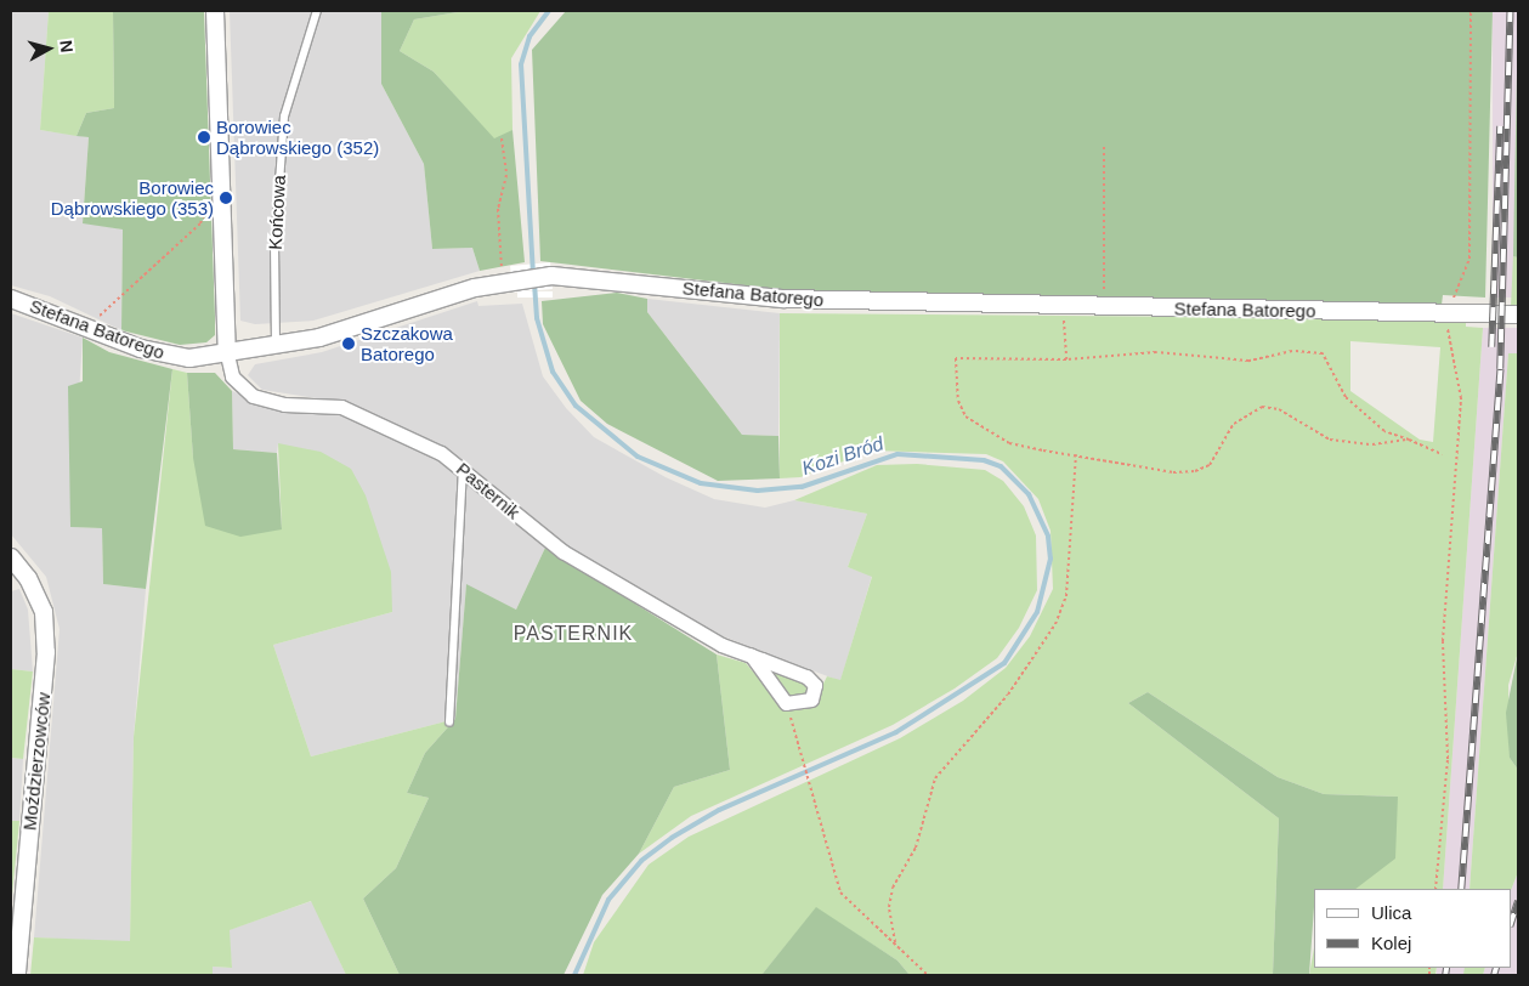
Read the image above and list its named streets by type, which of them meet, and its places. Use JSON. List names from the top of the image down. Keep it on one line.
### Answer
{"streets":{"street":["Stefana Batorego","Pasternik","Moździerzowców"],"lane":["Końcowa"]},"crossings":[["Końcowa","Stefana Batorego"],["Stefana Batorego","Pasternik"]],"districts":["PASTERNIK"],"water":["Kozi Bród"],"places":["Borowiec Dąbrowskiego (352)","Borowiec Dąbrowskiego (353)","Szczakowa Batorego"],"legend":["Ulica","Kolej"],"north":"right"}
